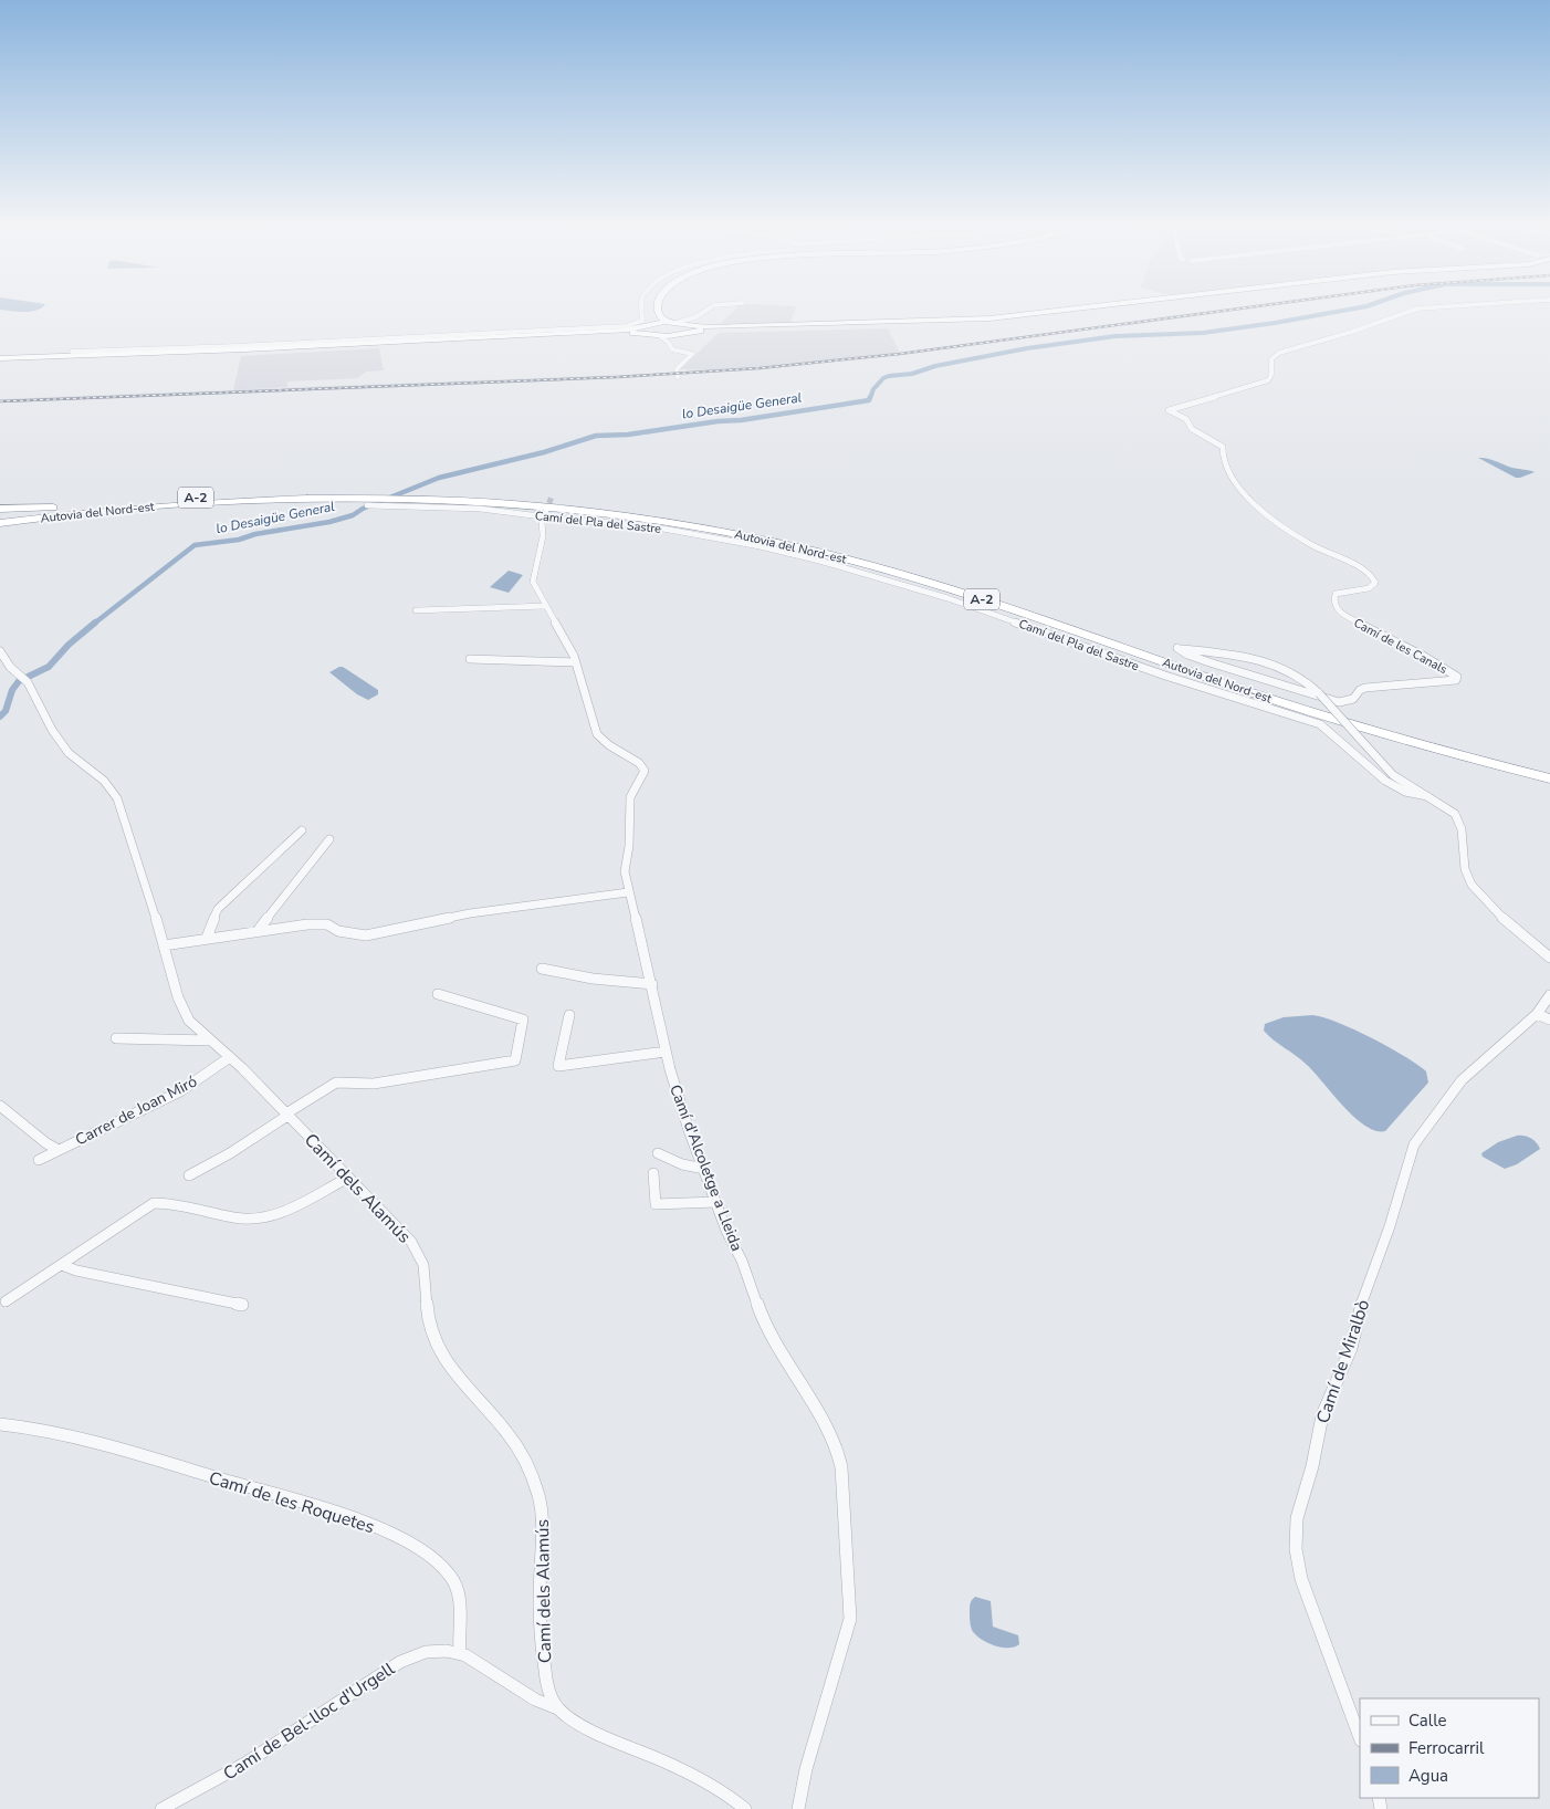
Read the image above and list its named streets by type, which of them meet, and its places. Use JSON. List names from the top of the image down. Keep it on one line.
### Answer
{"streets":{"highway":["A-2","Autovia del Nord-est"],"street":["Camí del Pla del Sastre","Camí de les Canals","Carrer de Joan Miró","Camí d'Alcoletge a Lleida","Camí dels Alamús","Camí de Miralbò","Camí de les Roquetes","Camí de Bel-lloc d'Urgell"]},"crossings":[["A-2","Autovia del Nord-est"],["Autovia del Nord-est","Camí del Pla del Sastre"],["Camí del Pla del Sastre","Camí de les Canals"],["Camí del Pla del Sastre","Camí d'Alcoletge a Lleida"],["Carrer de Joan Miró","Camí dels Alamús"],["Camí de les Roquetes","Camí de Bel-lloc d'Urgell"]],"water":["lo Desaigüe General"],"legend":["Calle","Ferrocarril","Agua"]}
